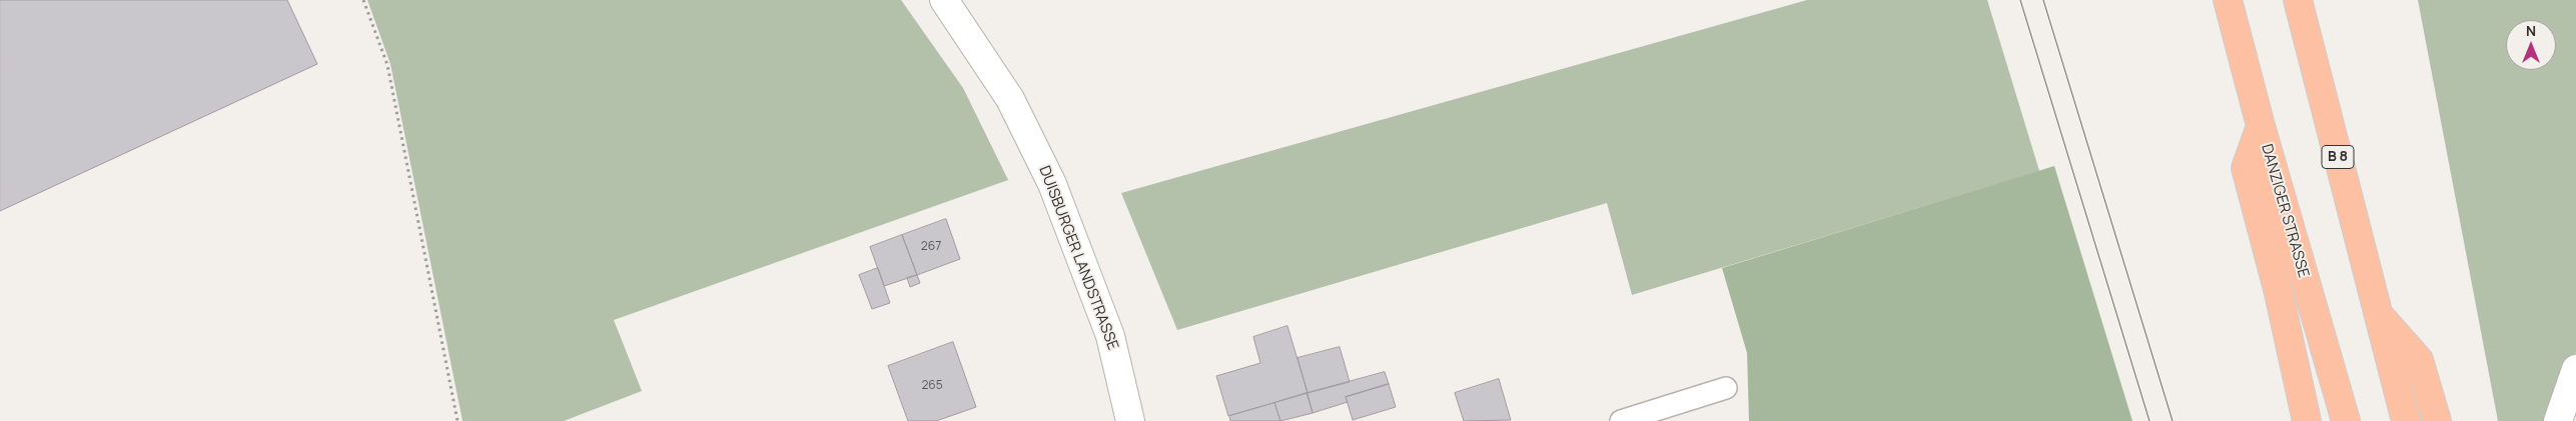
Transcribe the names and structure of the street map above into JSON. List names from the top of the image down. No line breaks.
{"streets":{"highway":["B 8","DANZIGER STRASSE"],"street":["DUISBURGER LANDSTRASSE"]},"house_numbers":["267","265"],"north":"top"}
